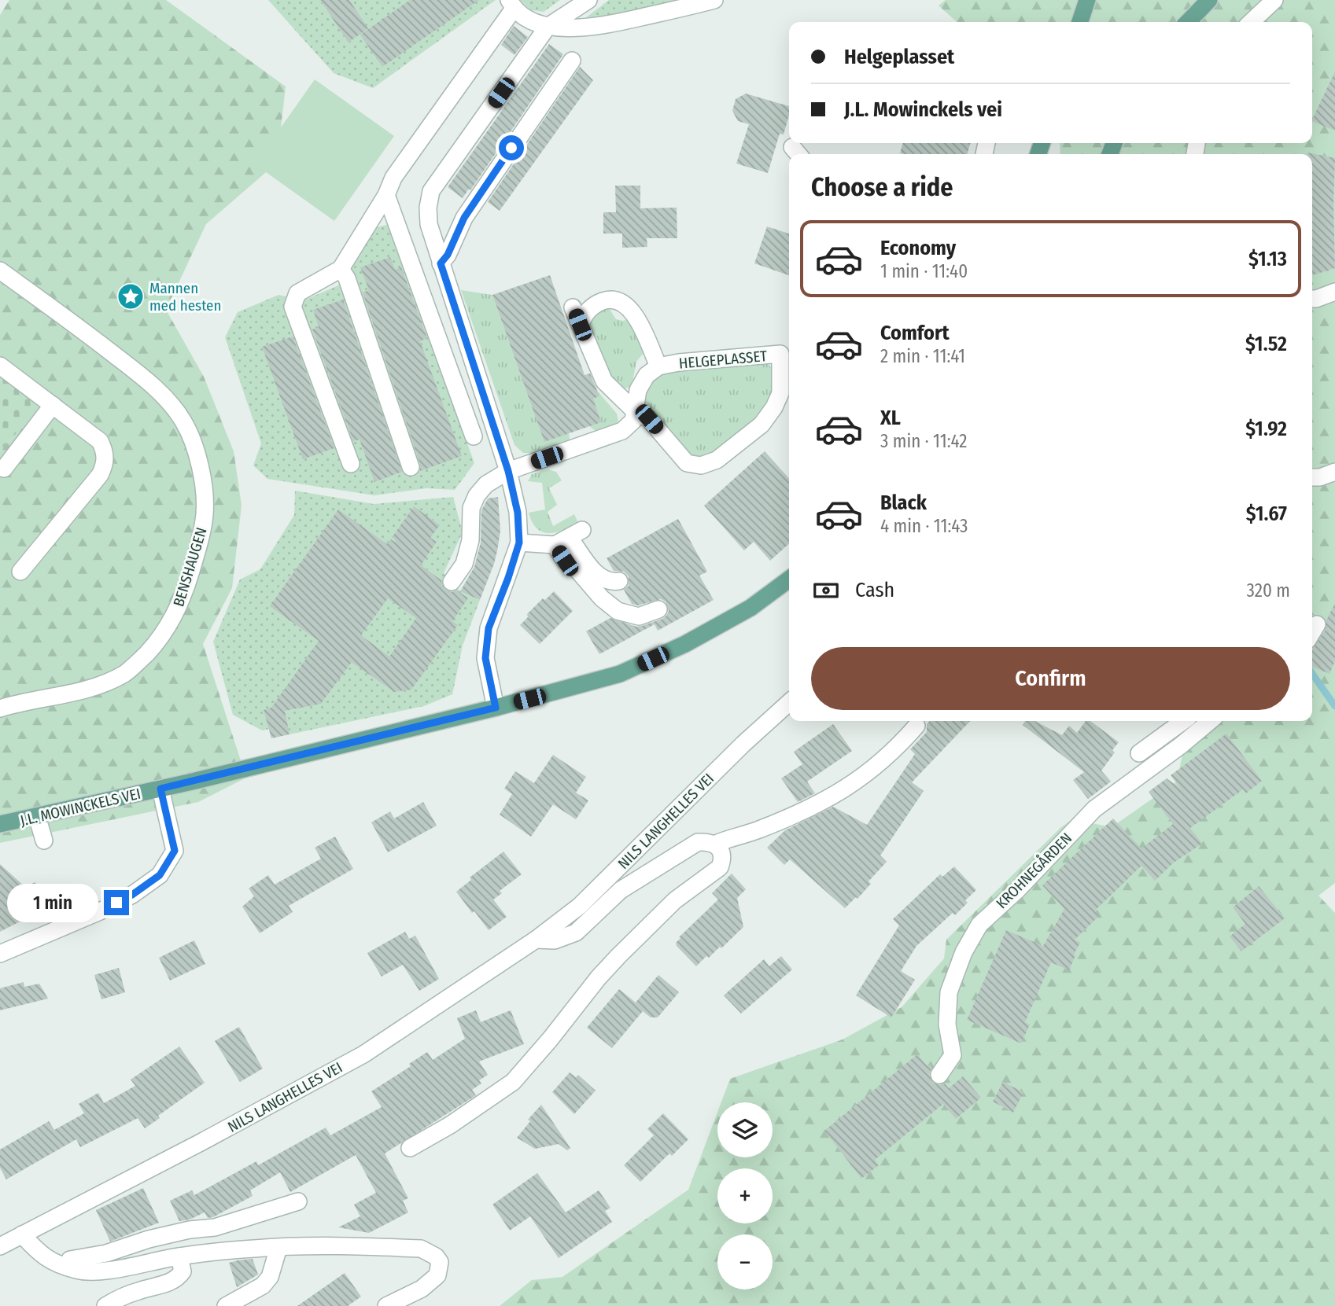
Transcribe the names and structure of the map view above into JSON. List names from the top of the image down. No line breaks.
{"streets":{"main road":["J.L. MOWINCKELS VEI"],"street":["HELGEPLASSET","BENSHAUGEN","NILS LANGHELLES VEI","KROHNEGÅRDEN"]},"places":{"place":["Mannen med hesten"]},"page":{"banner":["Helgeplasset","J.L. Mowinckels vei"],"heading":"Choose a ride","list":[{"name":"Economy","note":"1 min · 11:40","value":"$1.13"},{"name":"Comfort","note":"2 min · 11:41","value":"$1.52"},{"name":"XL","note":"3 min · 11:42","value":"$1.92"},{"name":"Black","note":"4 min · 11:43","value":"$1.67"}],"pay":["Cash","320 m"],"buttons":"Confirm","bubble":"1 min","map_buttons":["+","−"]}}
